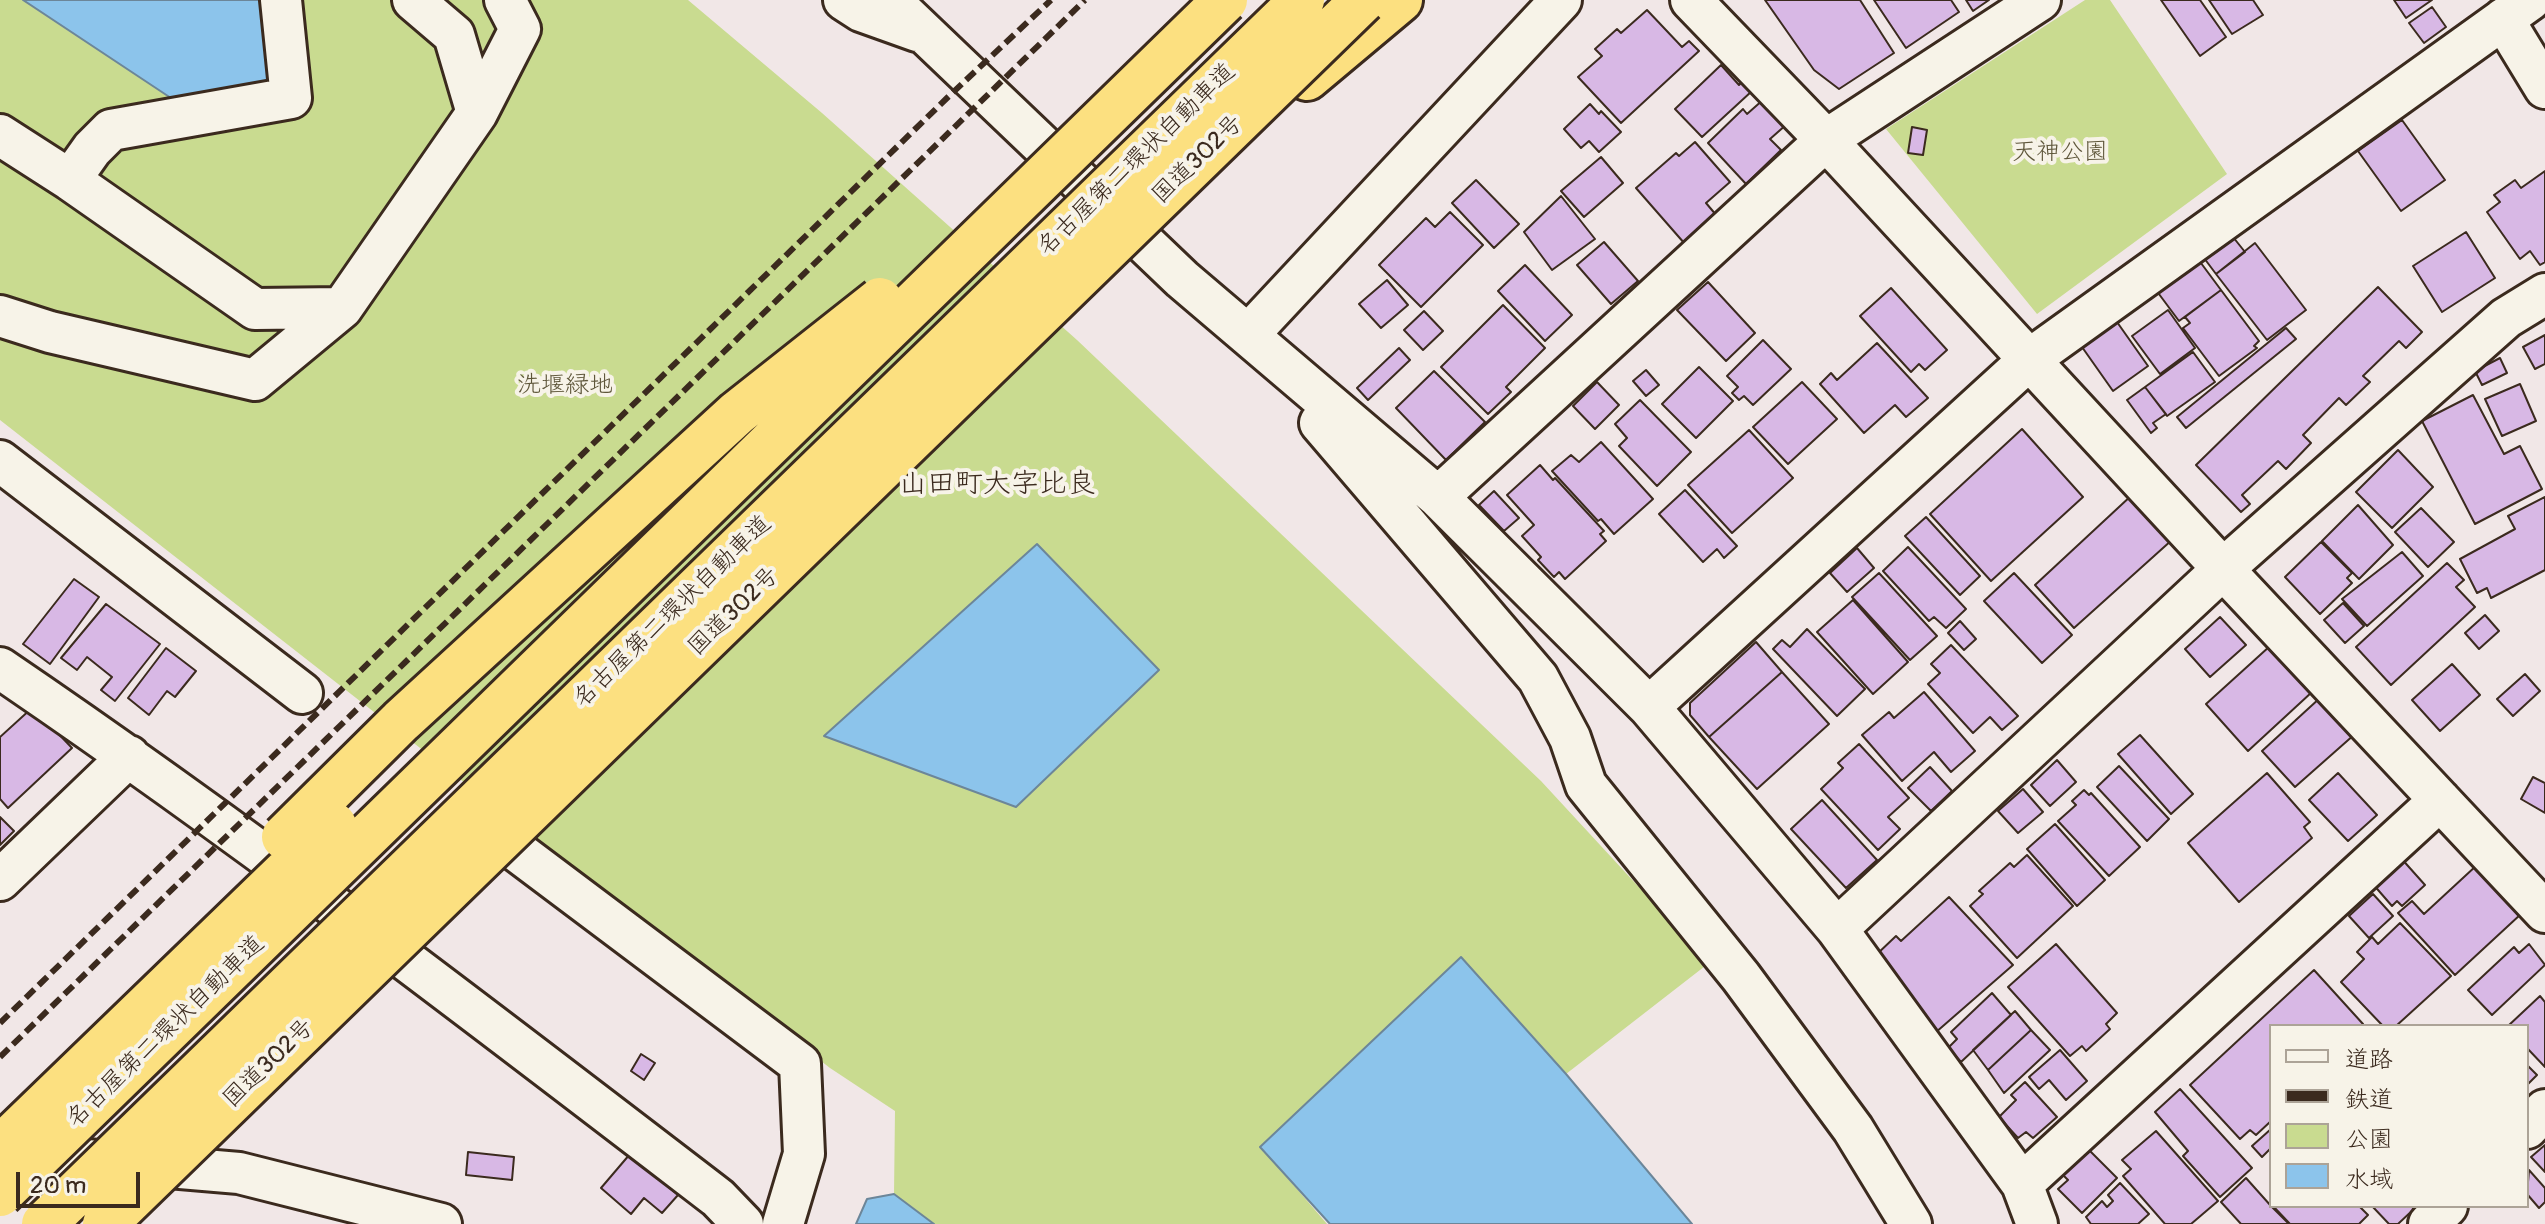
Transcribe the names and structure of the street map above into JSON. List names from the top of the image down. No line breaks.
{"streets":{"highway":["名古屋第二環状自動車道","国道302号"]},"districts":["山田町大字比良"],"parks":["天神公園","洗堰緑地"],"legend":["道路","鉄道","公園","水域"],"scale_bar":"20 m"}
